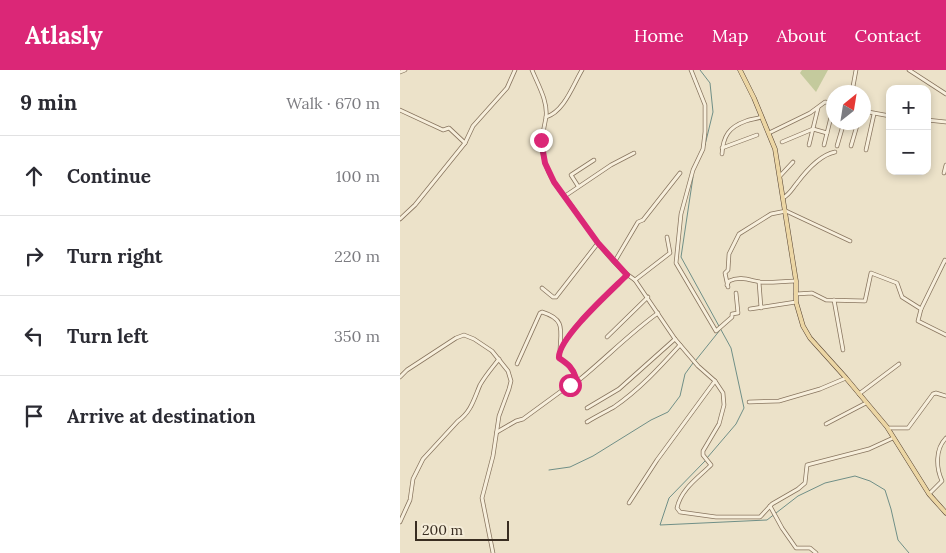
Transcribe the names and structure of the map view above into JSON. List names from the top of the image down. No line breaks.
{"scale_bar":"200 m","north":"top right","page":{"header":"Atlasly","nav":["Home","Map","About","Contact"],"heading":["9 min","Walk · 670 m"],"map_buttons":["+","−"],"list":[["Continue","100 m"],["Turn right","220 m"],["Turn left","350 m"],"Arrive at destination"],"scale":"200 m"}}
